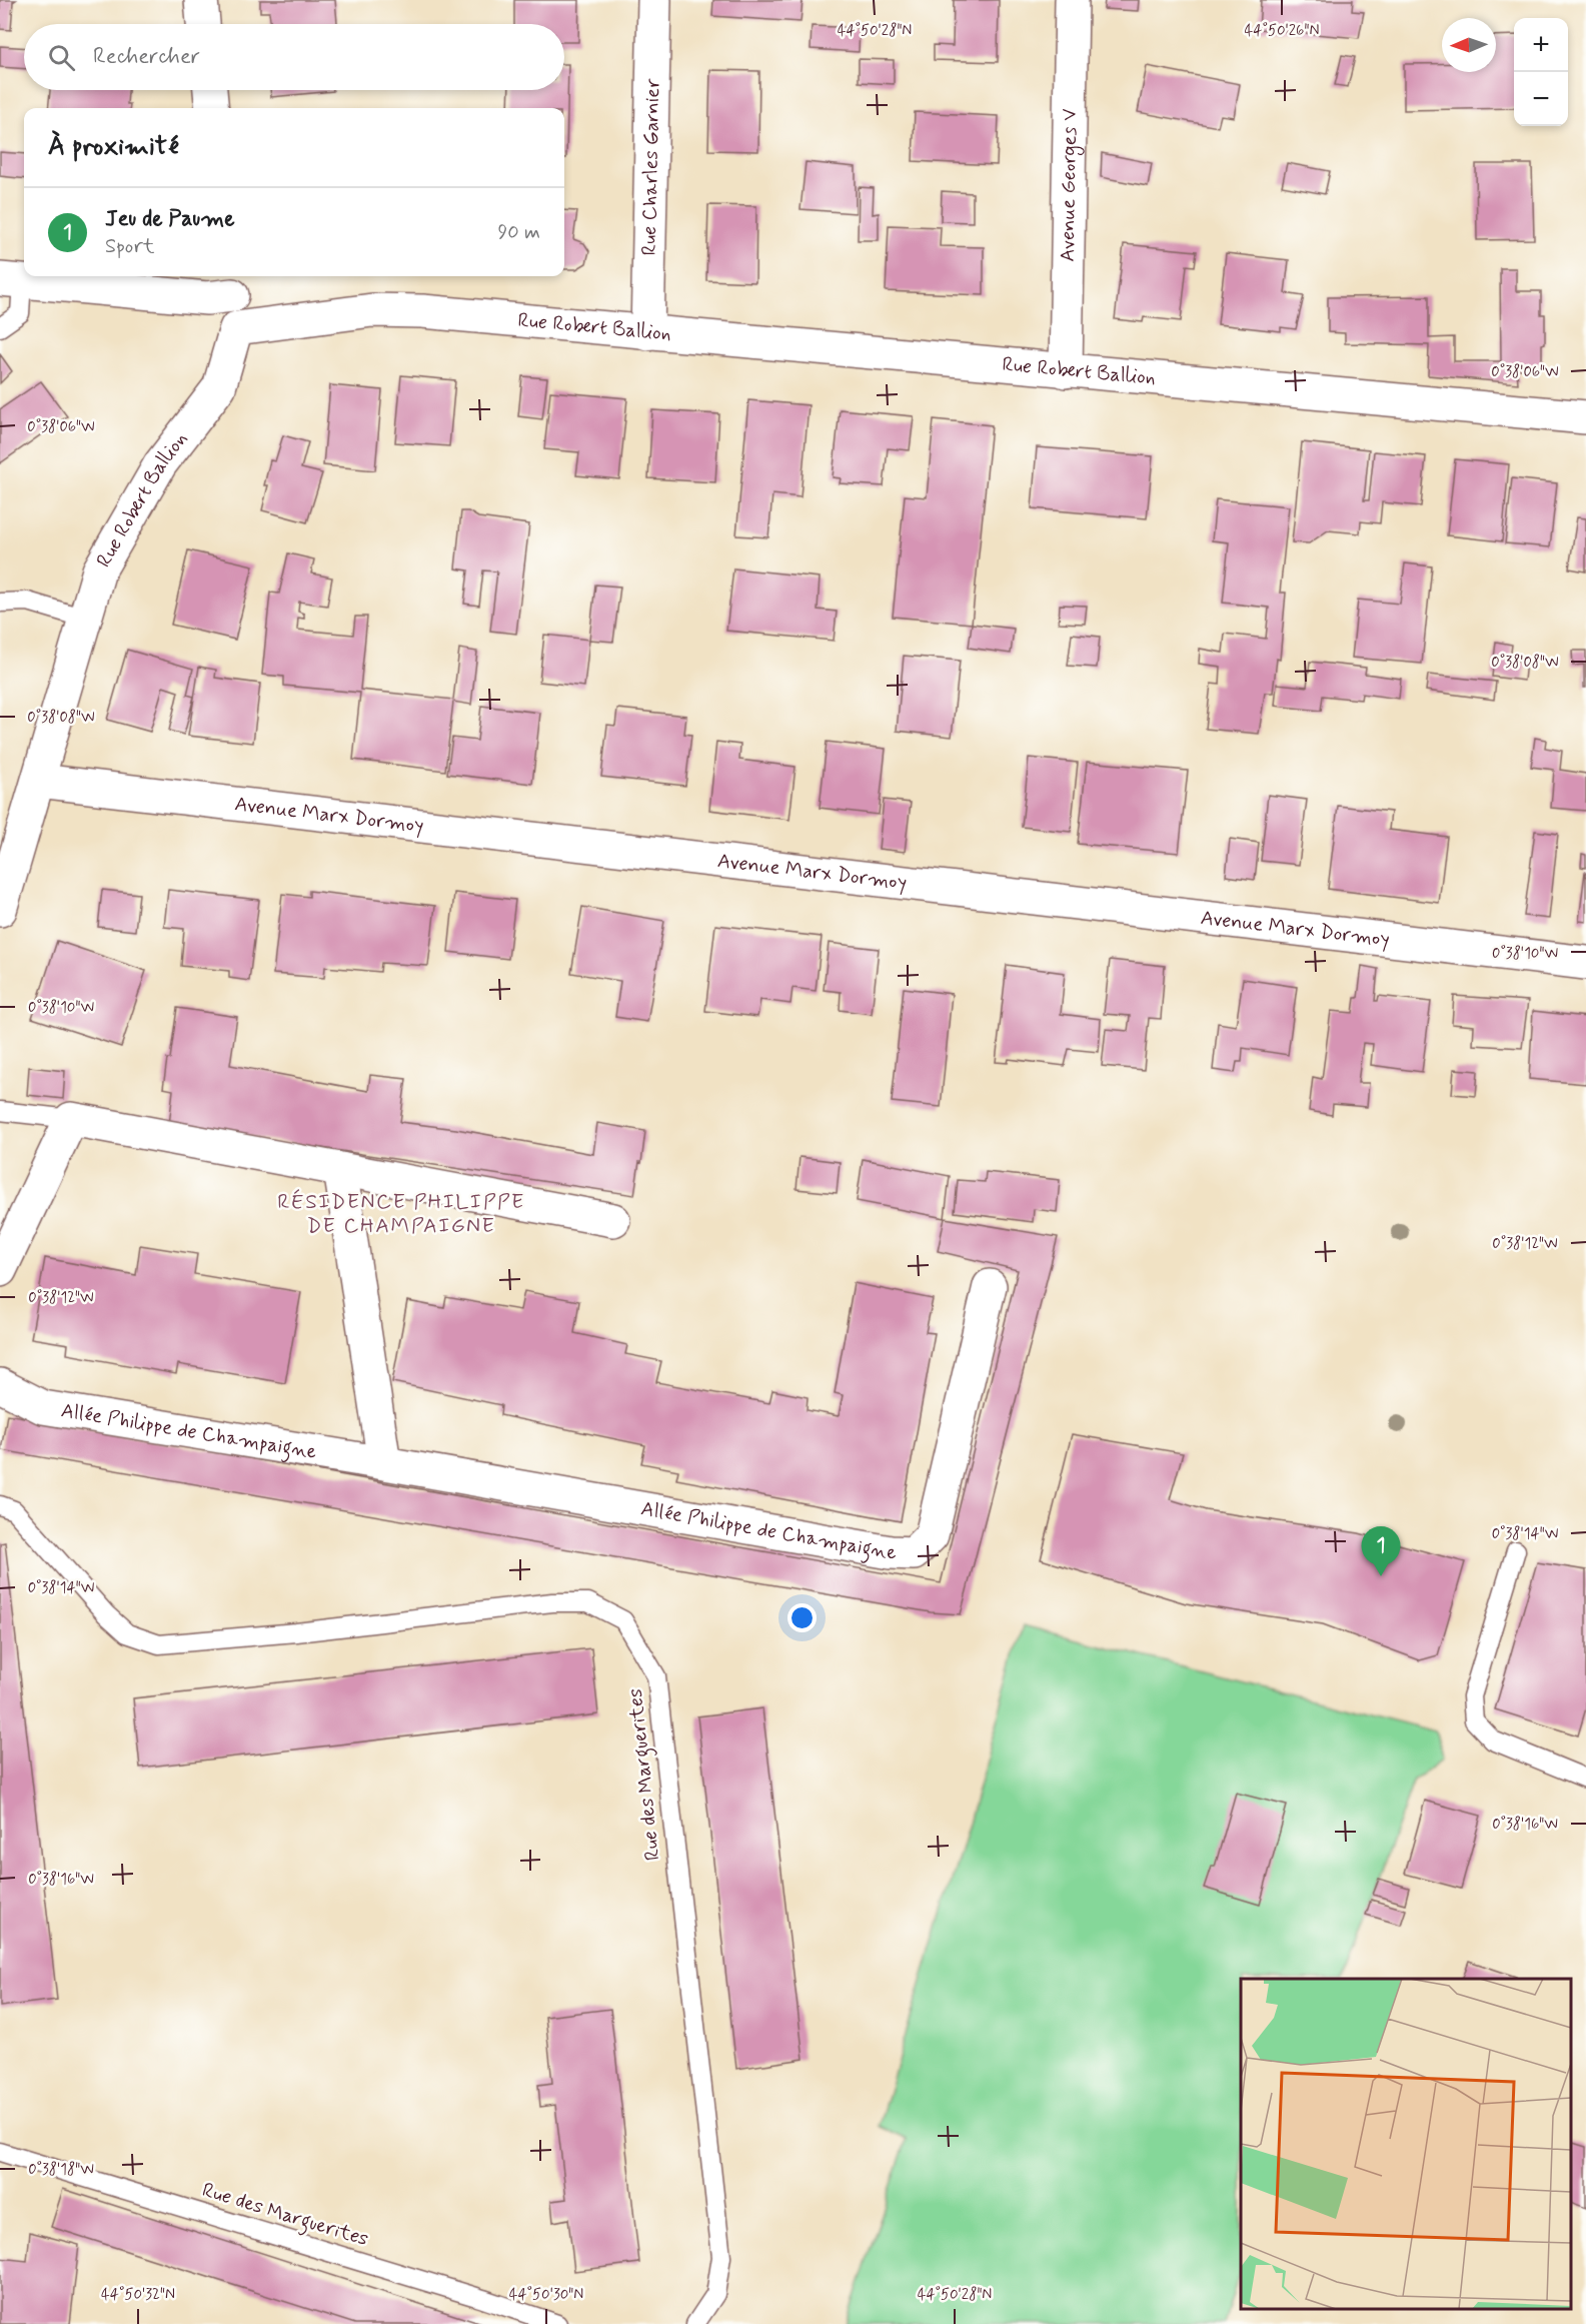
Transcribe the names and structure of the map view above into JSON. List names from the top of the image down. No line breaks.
{"streets":{"street":["Rue Charles Garnier","Avenue Georges V","Rue Robert Ballion","Avenue Marx Dormoy","Allée Philippe de Champaigne"],"lane":["Rue des Marguerites"]},"crossings":[["Rue Charles Garnier","Rue Robert Ballion"],["Avenue Georges V","Rue Robert Ballion"],["Rue Robert Ballion","Avenue Marx Dormoy"]],"districts":["RÉSIDENCE PHILIPPE DE CHAMPAIGNE"],"north":"left","page":{"map_buttons":["+","−"],"search":"Rechercher","heading":"À proximité","list":[{"mark":"1","name":"Jeu de Paume","note":"Sport","value":"90 m"}],"pins":"1"},"coordinates":["44°50'28\"N","44°50'26\"N","0°38'06\"W","0°38'08\"W","0°38'10\"W","0°38'12\"W","0°38'14\"W","0°38'16\"W","0°38'18\"W","44°50'32\"N","44°50'30\"N"]}
